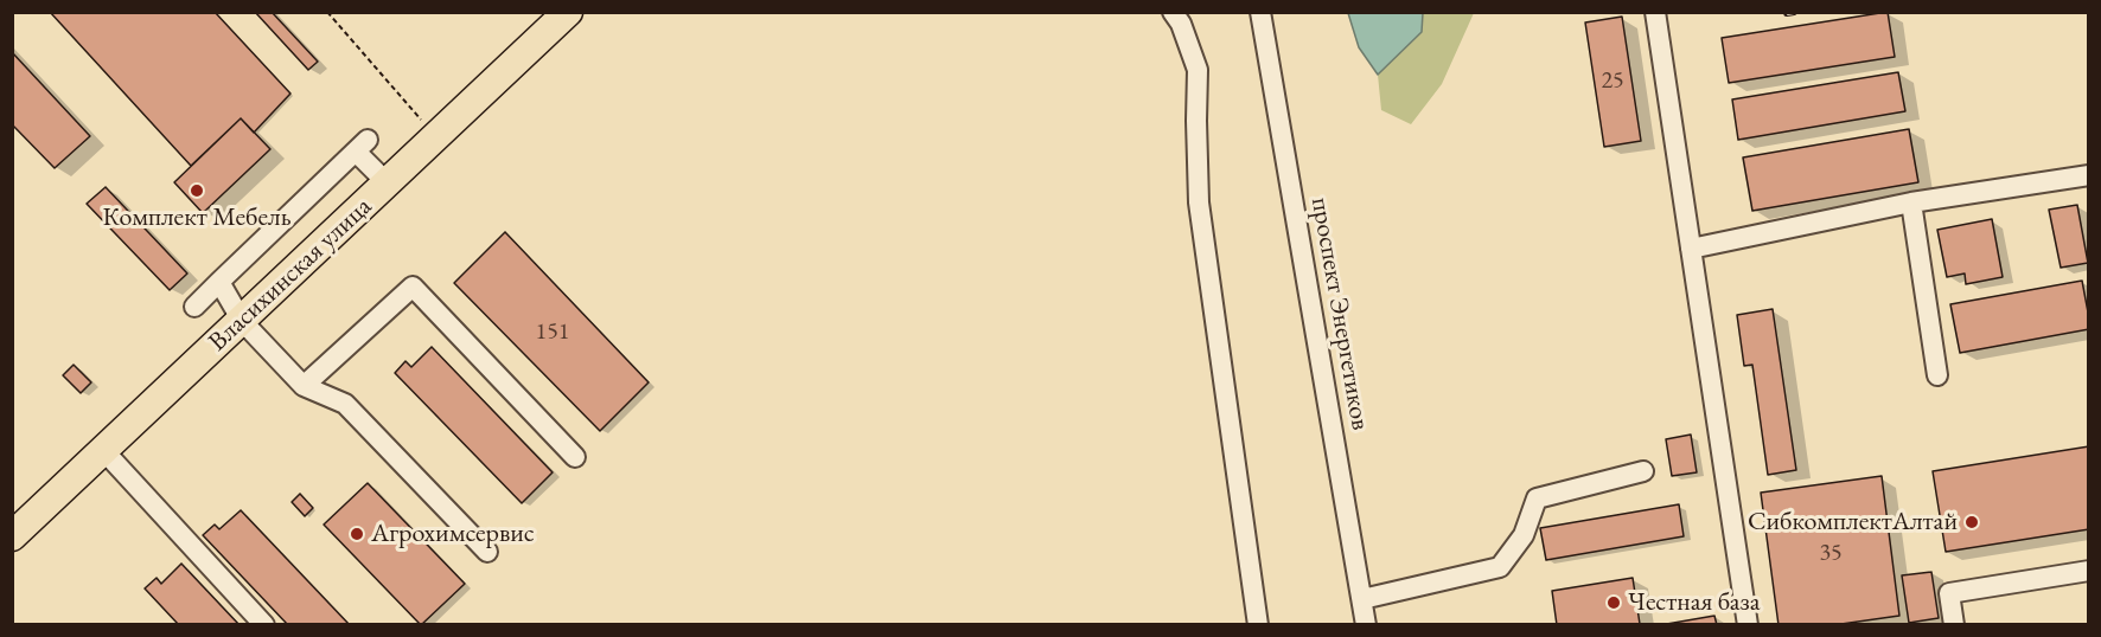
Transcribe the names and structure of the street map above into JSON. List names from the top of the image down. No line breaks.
{"streets":{"highway":["Власихинская улица"],"street":["проспект Энергетиков"]},"places":["Комплект Мебель","СибкомплектАлтай","Агрохимсервис","Честная база"],"house_numbers":["25","151","35"]}
